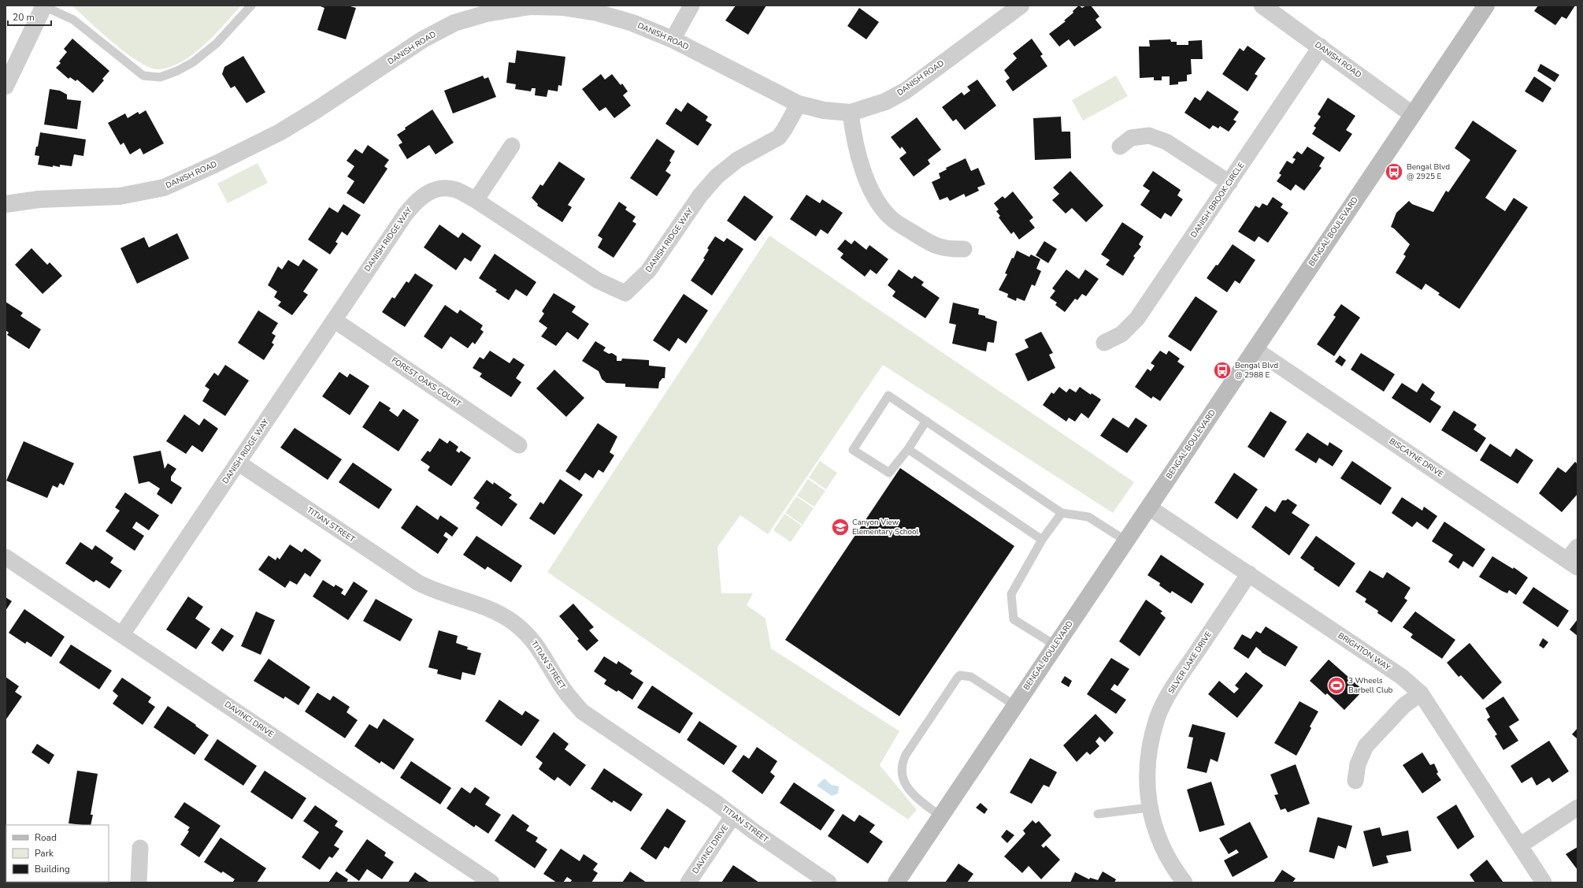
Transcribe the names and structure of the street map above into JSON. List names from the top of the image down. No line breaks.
{"streets":{"main road":["BENGAL BOULEVARD"],"street":["DANISH ROAD","DANISH BROOK CIRCLE","DANISH RIDGE WAY","FOREST OAKS COURT","BISCAYNE DRIVE","TITIAN STREET","BRIGHTON WAY","SILVER LAKE DRIVE","DAVINCI DRIVE"]},"crossings":[["DANISH ROAD","DANISH BROOK CIRCLE"],["DANISH ROAD","BENGAL BOULEVARD"],["DANISH ROAD","DANISH RIDGE WAY"],["BENGAL BOULEVARD","BISCAYNE DRIVE"],["BENGAL BOULEVARD","BRIGHTON WAY"],["DANISH RIDGE WAY","FOREST OAKS COURT"],["DANISH RIDGE WAY","TITIAN STREET"],["DANISH RIDGE WAY","DAVINCI DRIVE"],["TITIAN STREET","DAVINCI DRIVE"],["BRIGHTON WAY","SILVER LAKE DRIVE"]],"places":{"bus stop":["Bengal Blvd @ 2925 E","Bengal Blvd @ 2988 E"],"school or university":["Canyon View Elementary School"],"sports":["3 Wheels Barbell Club"]},"legend":["Road","Park","Building"],"scale_bar":"20 m"}
